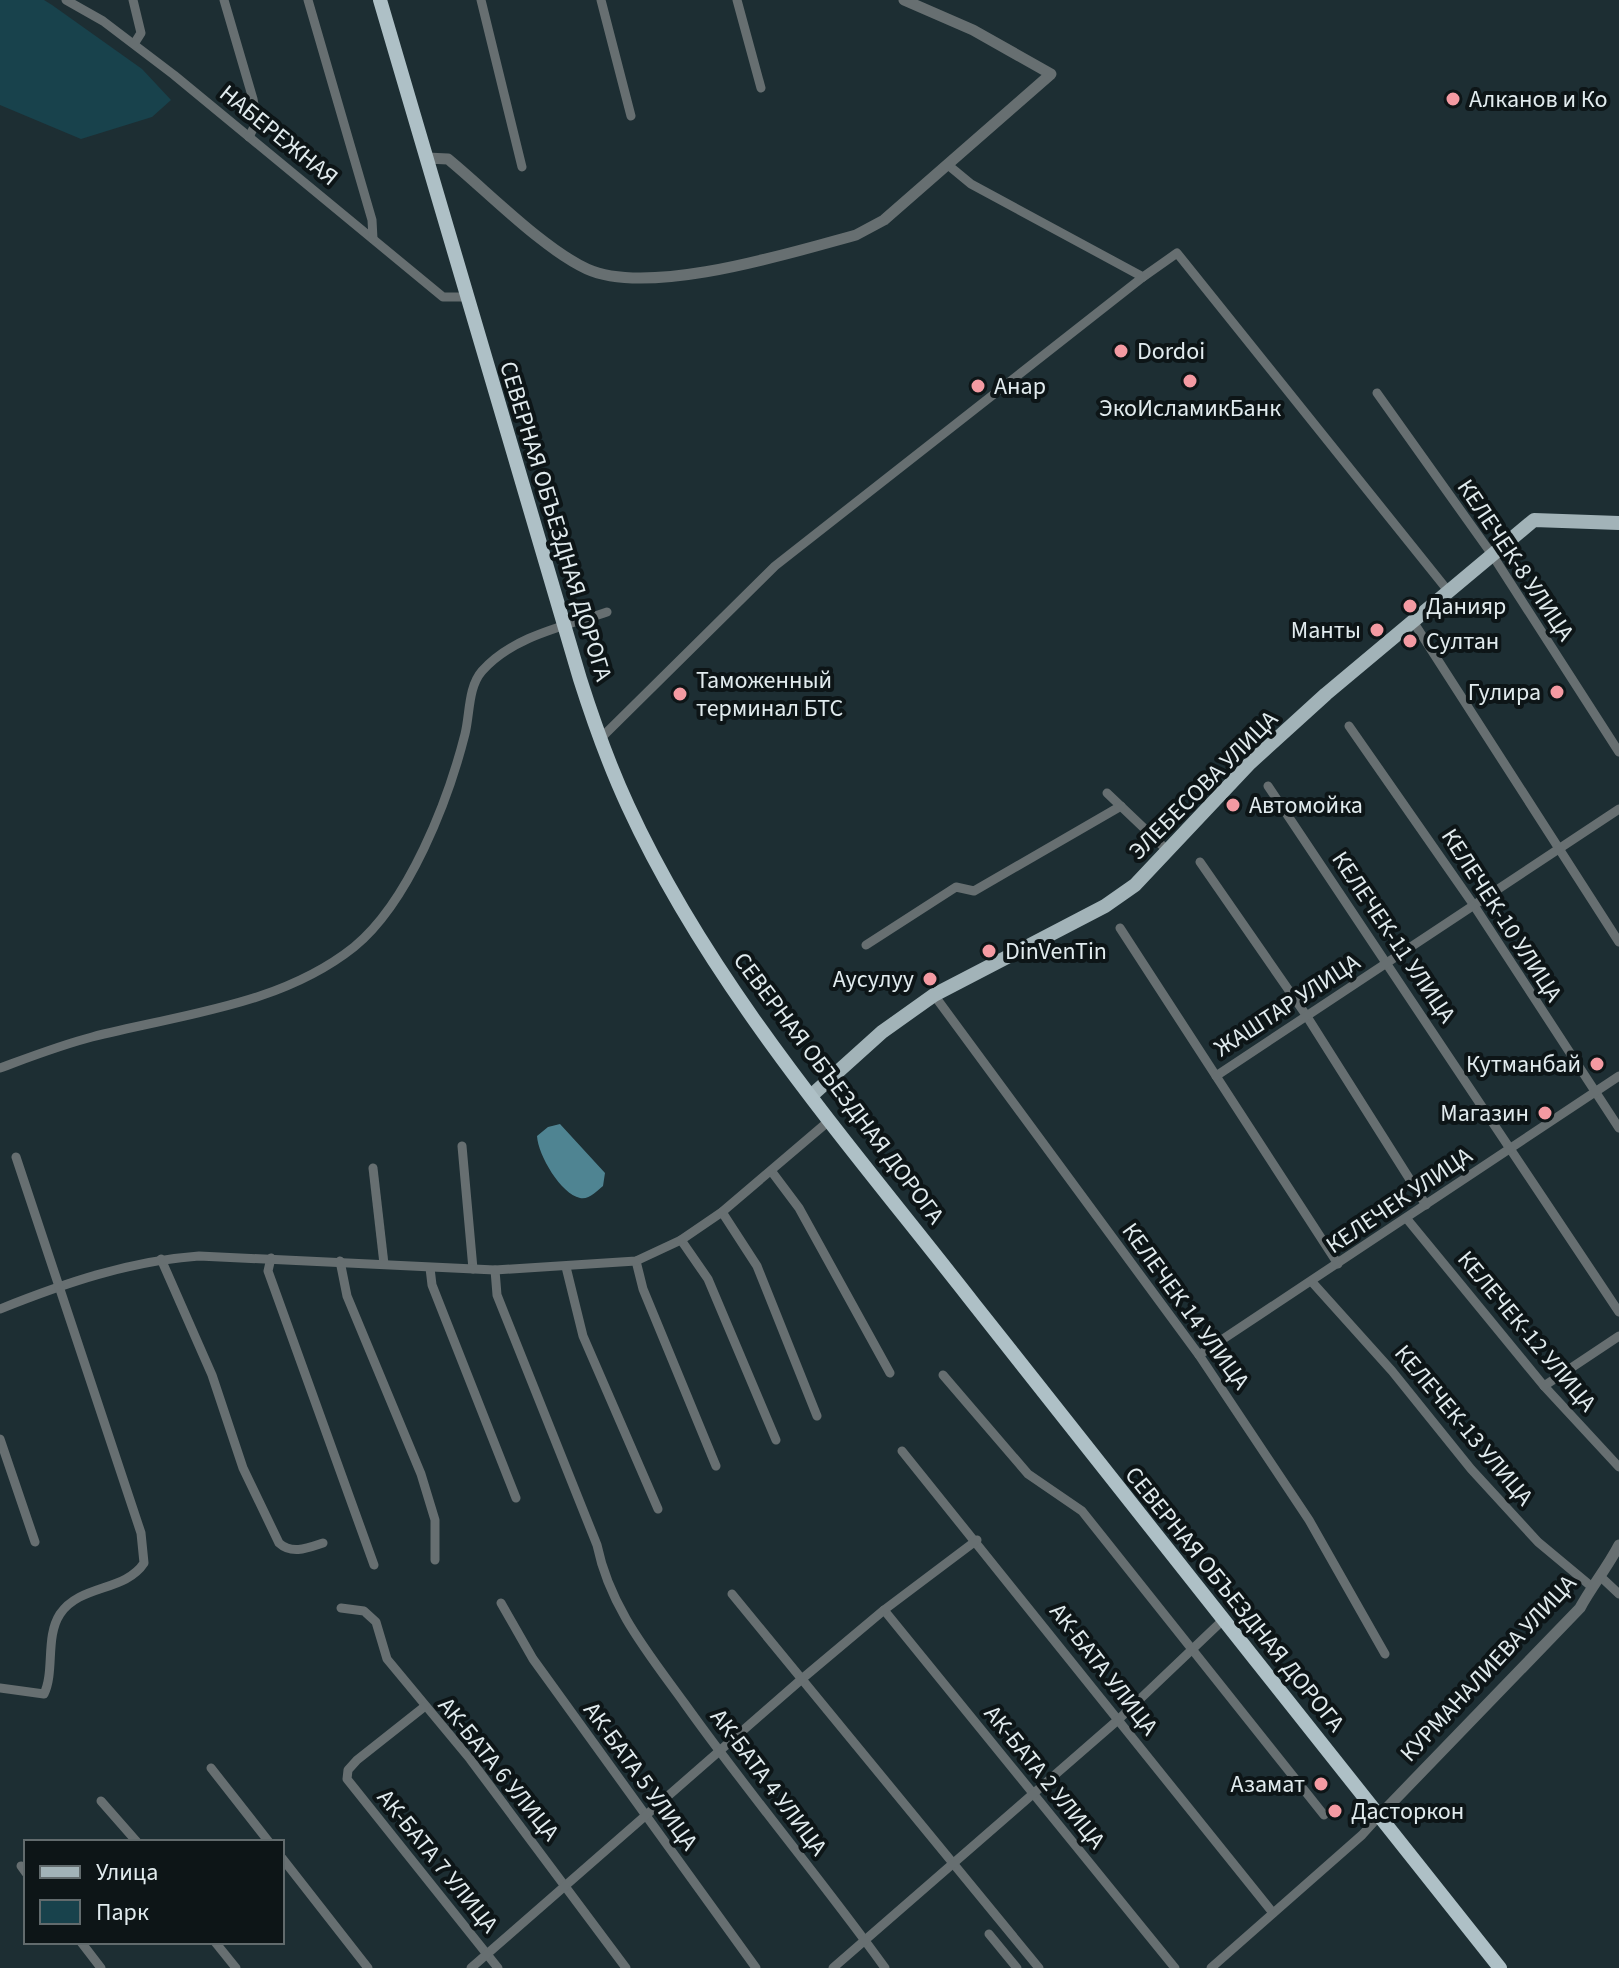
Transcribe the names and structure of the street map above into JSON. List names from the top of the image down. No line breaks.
{"streets":{"highway":["СЕВЕРНАЯ ОБЪЕЗДНАЯ ДОРОГА"],"main road":["ЭЛЕБЕСОВА УЛИЦА"],"street":["НАБЕРЕЖНАЯ","КЕЛЕЧЕК-8 УЛИЦА","КЕЛЕЧЕК-10 УЛИЦА","КЕЛЕЧЕК-11 УЛИЦА","ЖАШТАР УЛИЦА","КЕЛЕЧЕК УЛИЦА","КЕЛЕЧЕК 14 УЛИЦА","КЕЛЕЧЕК-12 УЛИЦА","КЕЛЕЧЕК-13 УЛИЦА","КУРМАНАЛИЕВА УЛИЦА","АК-БАТА УЛИЦА","АК-БАТА 6 УЛИЦА","АК-БАТА 5 УЛИЦА","АК-БАТА 2 УЛИЦА","АК-БАТА 4 УЛИЦА","АК-БАТА 7 УЛИЦА"]},"crossings":[["НАБЕРЕЖНАЯ","СЕВЕРНАЯ ОБЪЕЗДНАЯ ДОРОГА"],["СЕВЕРНАЯ ОБЪЕЗДНАЯ ДОРОГА","ЭЛЕБЕСОВА УЛИЦА"],["СЕВЕРНАЯ ОБЪЕЗДНАЯ ДОРОГА","КУРМАНАЛИЕВА УЛИЦА"],["КЕЛЕЧЕК-8 УЛИЦА","ЭЛЕБЕСОВА УЛИЦА"],["ЭЛЕБЕСОВА УЛИЦА","КЕЛЕЧЕК 14 УЛИЦА"],["КЕЛЕЧЕК-10 УЛИЦА","ЖАШТАР УЛИЦА"],["КЕЛЕЧЕК-10 УЛИЦА","КЕЛЕЧЕК УЛИЦА"],["КЕЛЕЧЕК-11 УЛИЦА","ЖАШТАР УЛИЦА"],["КЕЛЕЧЕК-11 УЛИЦА","КЕЛЕЧЕК УЛИЦА"],["КЕЛЕЧЕК УЛИЦА","КЕЛЕЧЕК 14 УЛИЦА"],["КЕЛЕЧЕК УЛИЦА","КЕЛЕЧЕК-12 УЛИЦА"],["КЕЛЕЧЕК УЛИЦА","КЕЛЕЧЕК-13 УЛИЦА"],["КЕЛЕЧЕК-13 УЛИЦА","КУРМАНАЛИЕВА УЛИЦА"],["АК-БАТА 6 УЛИЦА","АК-БАТА 7 УЛИЦА"]],"places":["Алканов и Ко","Dordoi","ЭкоИсламикБанк","Анар","Данияр","Манты","Султан","Гулира","Таможенный терминал БТС","Автомойка","DinVenTin","Аусулуу","Кутманбай","Магазин","Азамат","Дасторкон"],"legend":["Улица","Парк"]}
